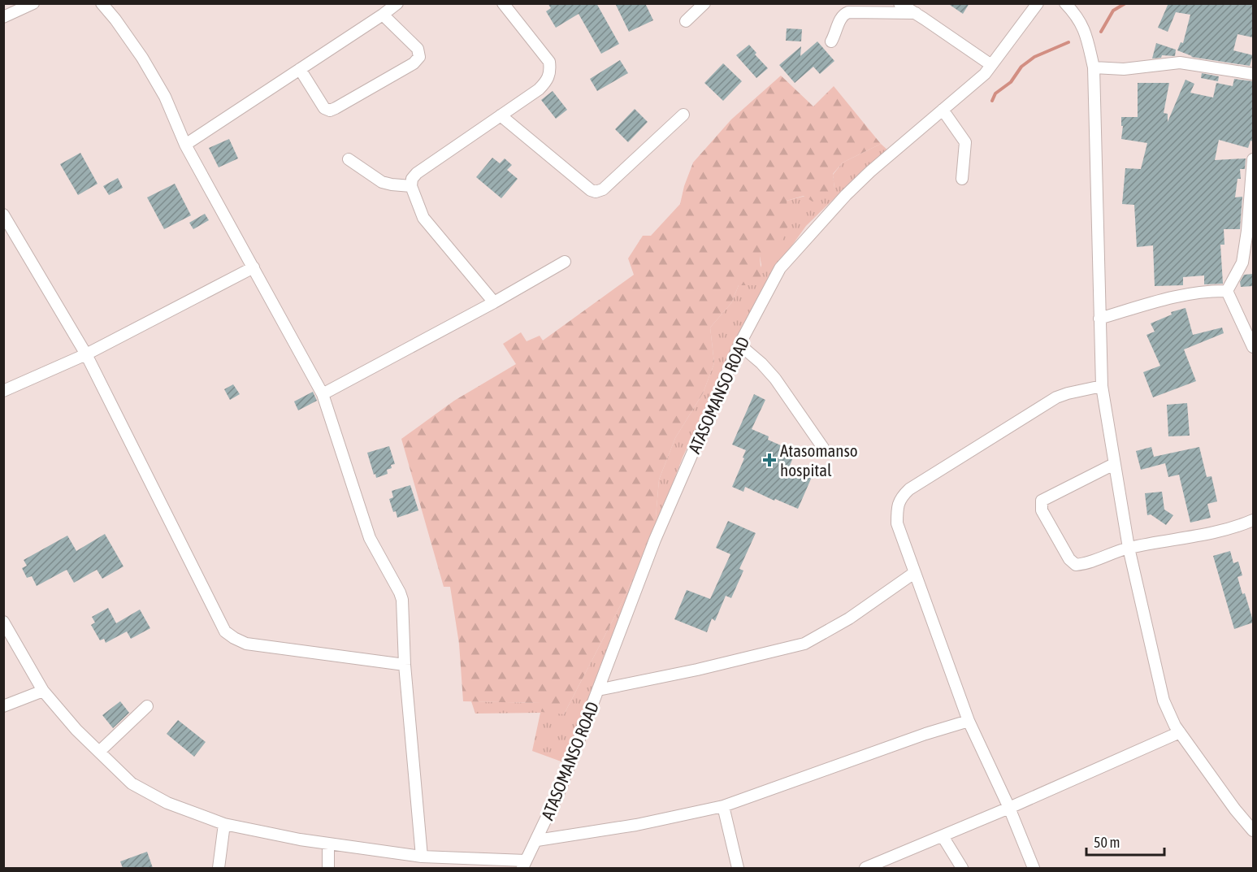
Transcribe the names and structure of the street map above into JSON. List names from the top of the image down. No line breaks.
{"streets":{"street":["ATASOMANSO ROAD"]},"places":{"health":["Atasomanso hospital"]},"scale_bar":"50 m"}
